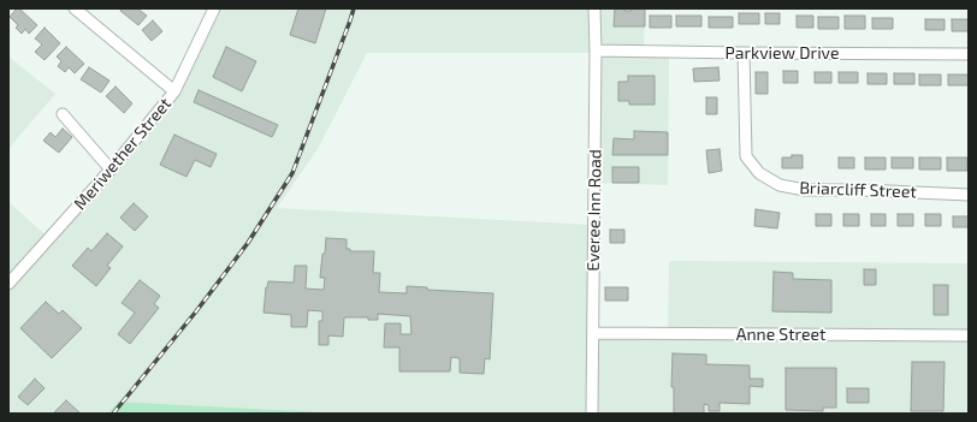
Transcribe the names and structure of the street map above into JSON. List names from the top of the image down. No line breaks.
{"streets":{"street":["Parkview Drive","Meriwether Street","Briarcliff Street","Everee Inn Road","Anne Street"]},"crossings":[["Parkview Drive","Briarcliff Street"],["Parkview Drive","Everee Inn Road"],["Everee Inn Road","Anne Street"]]}
